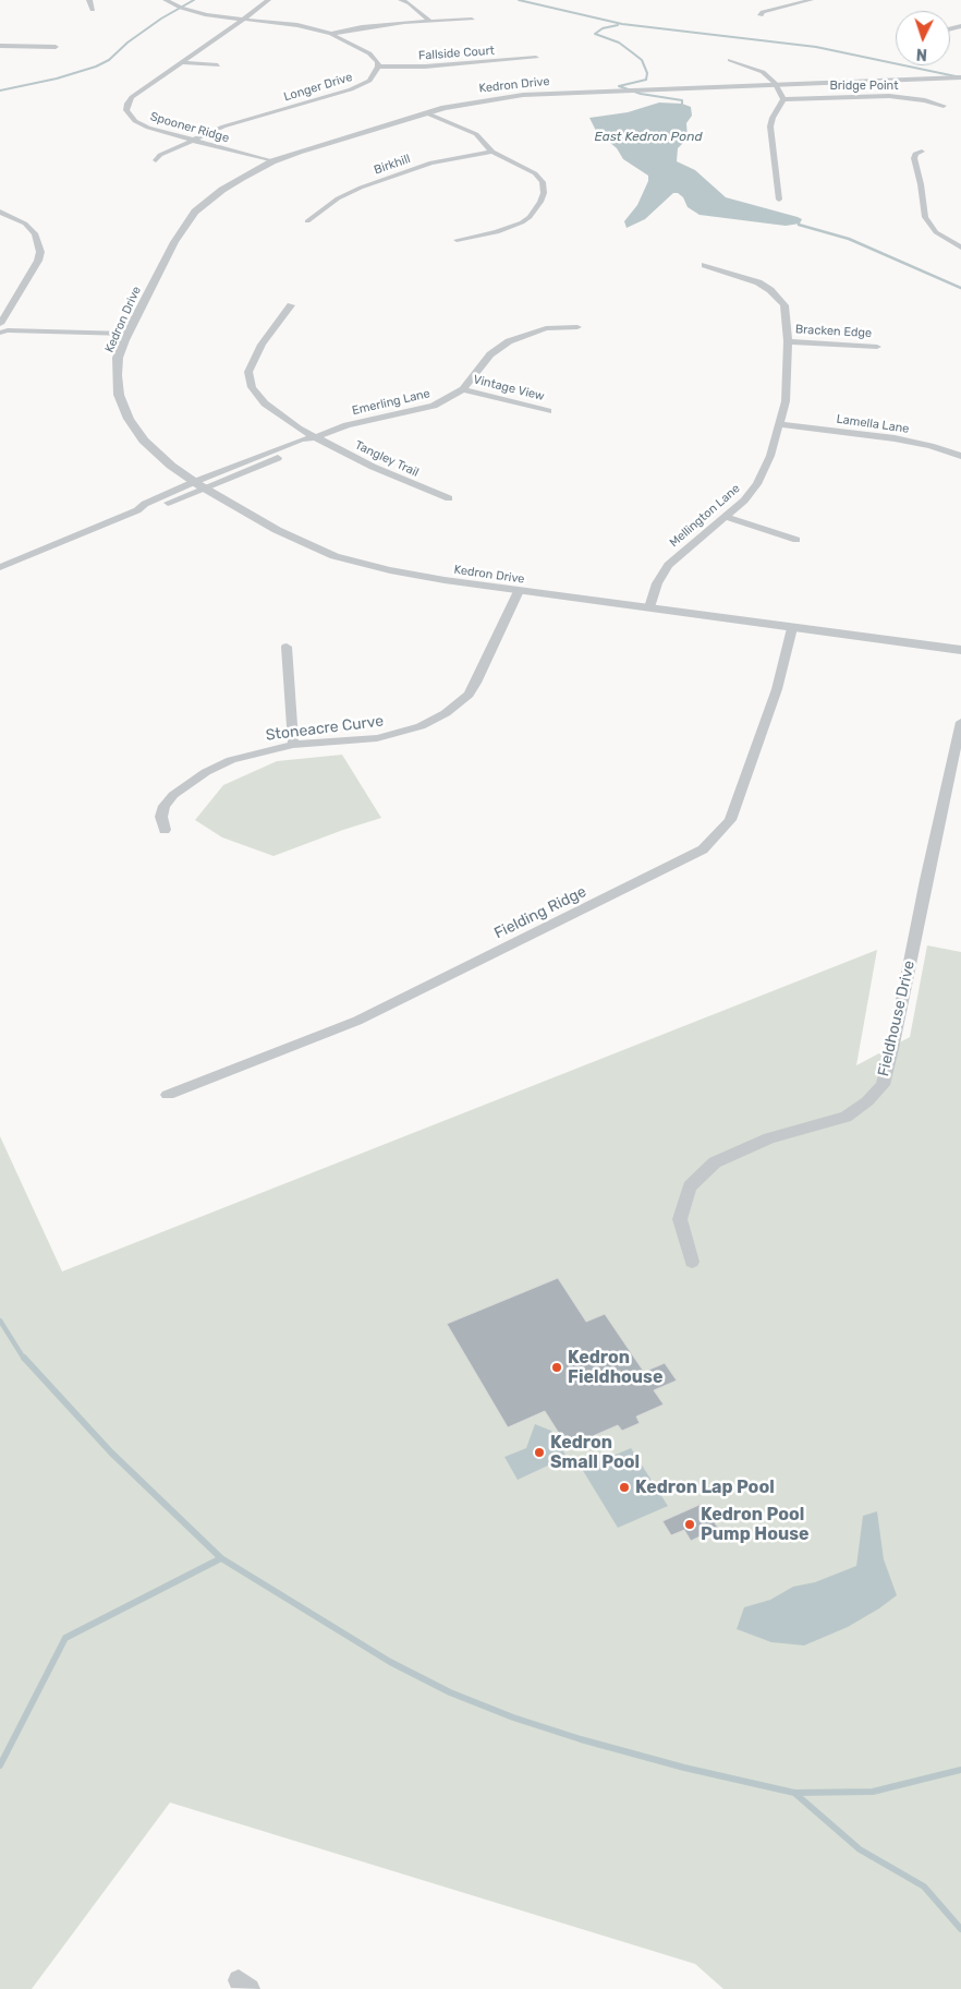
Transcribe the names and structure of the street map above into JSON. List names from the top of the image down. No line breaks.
{"streets":{"street":["Fallside Court","Kedron Drive","Bridge Point","Longer Drive","Spooner Ridge","Birkhill","Bracken Edge","Vintage View","Emerling Lane","Lamella Lane","Tangley Trail","Mellington Lane","Stoneacre Curve","Fielding Ridge","Fieldhouse Drive"]},"crossings":[["Fallside Court","Longer Drive"],["Kedron Drive","Spooner Ridge"],["Kedron Drive","Emerling Lane"],["Kedron Drive","Mellington Lane"],["Kedron Drive","Stoneacre Curve"],["Kedron Drive","Fielding Ridge"],["Longer Drive","Spooner Ridge"],["Bracken Edge","Mellington Lane"],["Vintage View","Emerling Lane"],["Emerling Lane","Tangley Trail"],["Lamella Lane","Mellington Lane"]],"water":["East Kedron Pond"],"places":["Kedron Fieldhouse","Kedron Small Pool","Kedron Lap Pool","Kedron Pool Pump House"],"north":"bottom"}
